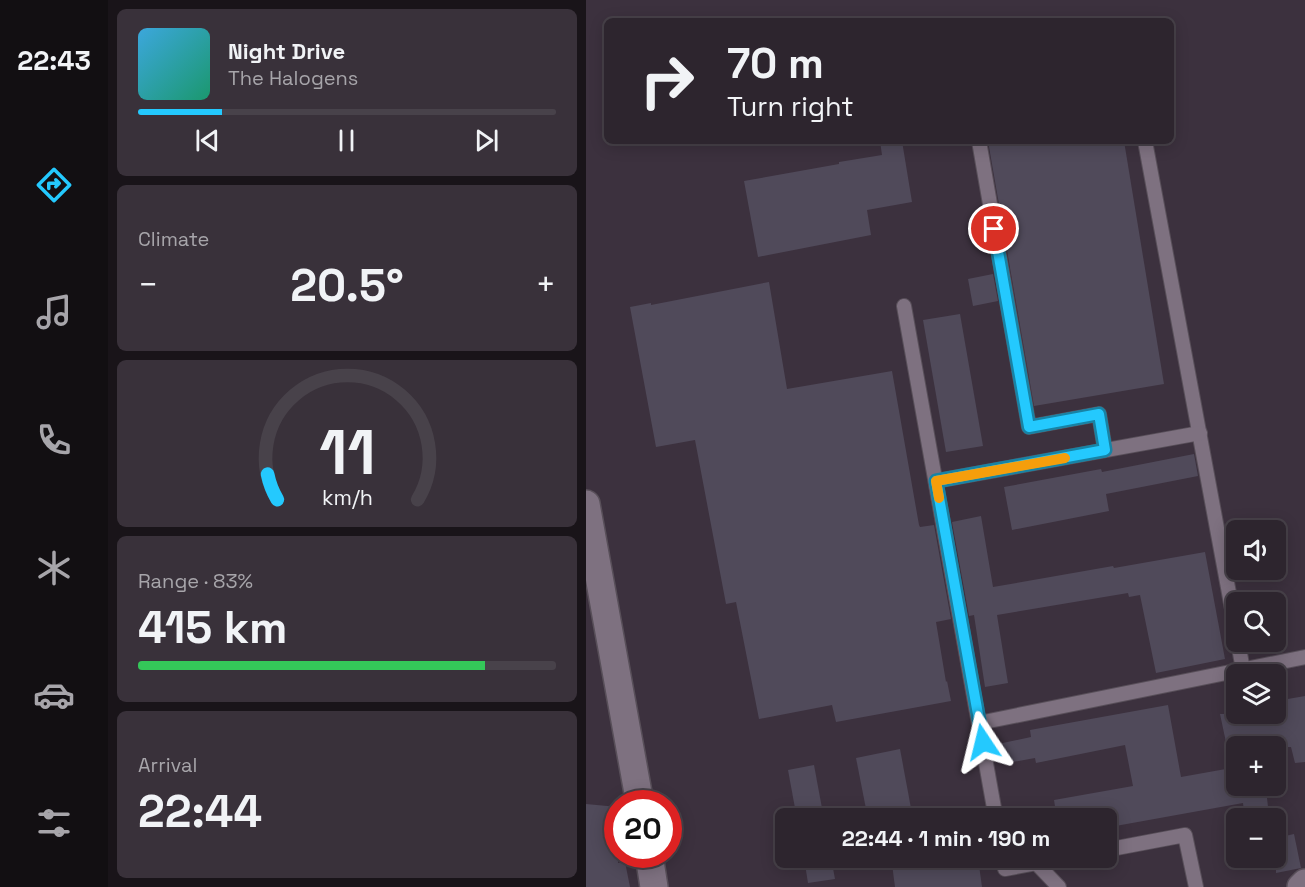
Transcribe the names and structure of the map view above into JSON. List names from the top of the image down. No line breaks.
{"page":{"tabs":"22:43","turn":["70 m","Turn right"],"song":["Night Drive","The Halogens"],"tile":["Climate",["Range · 83%","415 km"],["Arrival","22:44"]],"heat":["−","20.5°","+"],"map_buttons":["+","−"],"limit":"20","trip":"22:44 · 1 min · 190 m","gauge":["11","km/h"]}}
